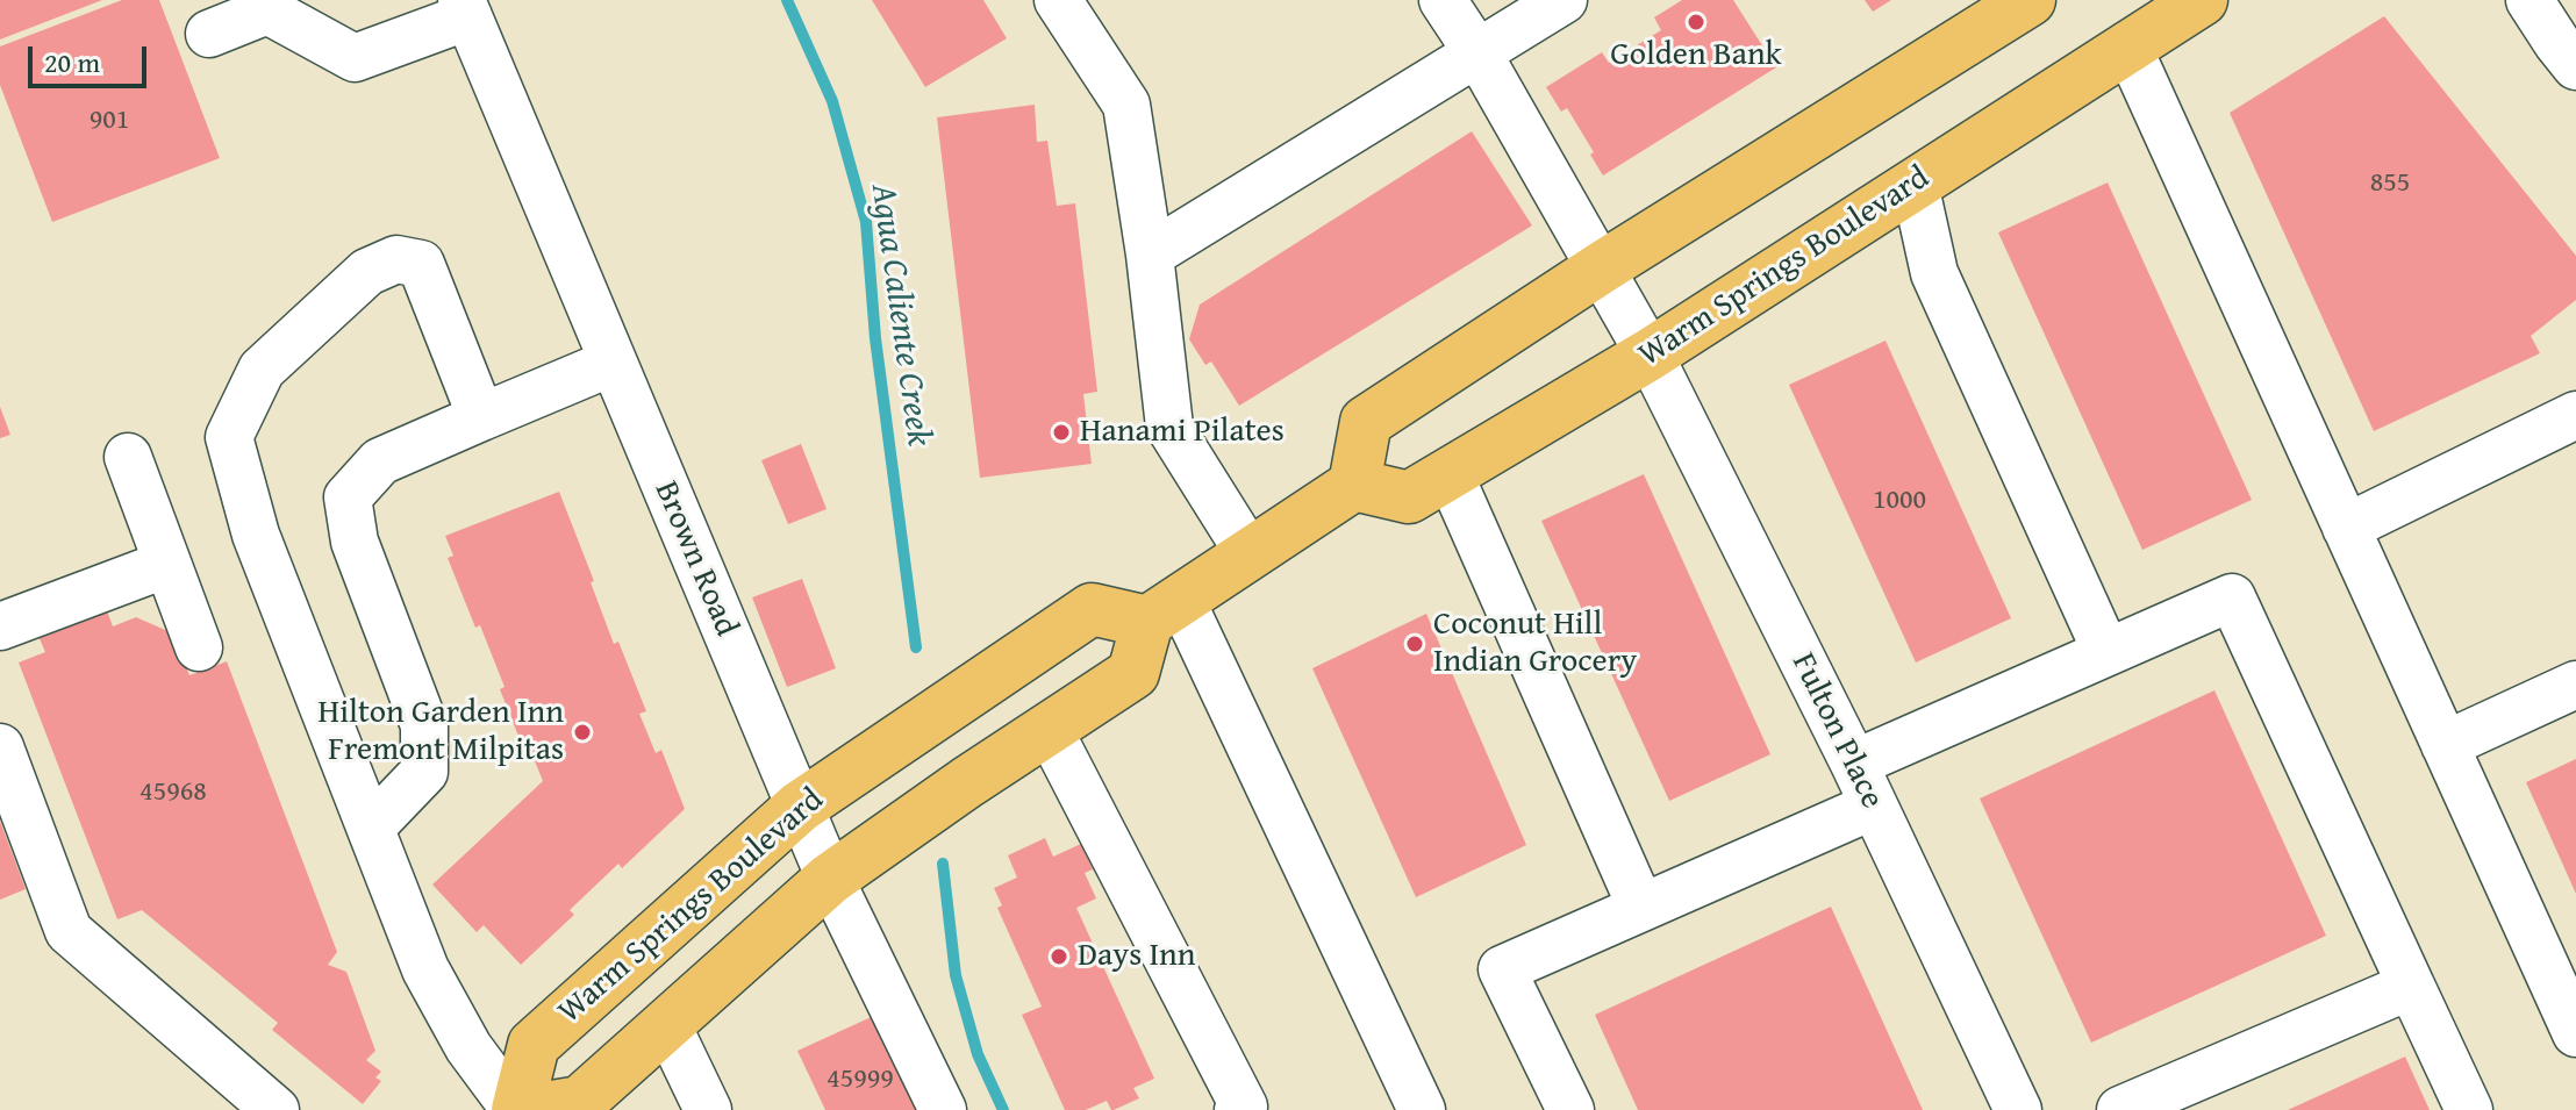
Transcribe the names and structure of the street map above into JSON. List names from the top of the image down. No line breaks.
{"streets":{"main road":["Warm Springs Boulevard"],"street":["Brown Road","Fulton Place"]},"crossings":[["Warm Springs Boulevard","Brown Road"],["Warm Springs Boulevard","Fulton Place"]],"water":["Agua Caliente Creek"],"places":["Golden Bank","Hanami Pilates","Coconut Hill Indian Grocery","Hilton Garden Inn Fremont Milpitas","Days Inn"],"house_numbers":["901","855","1000","45968","45999"],"scale_bar":"20 m"}
